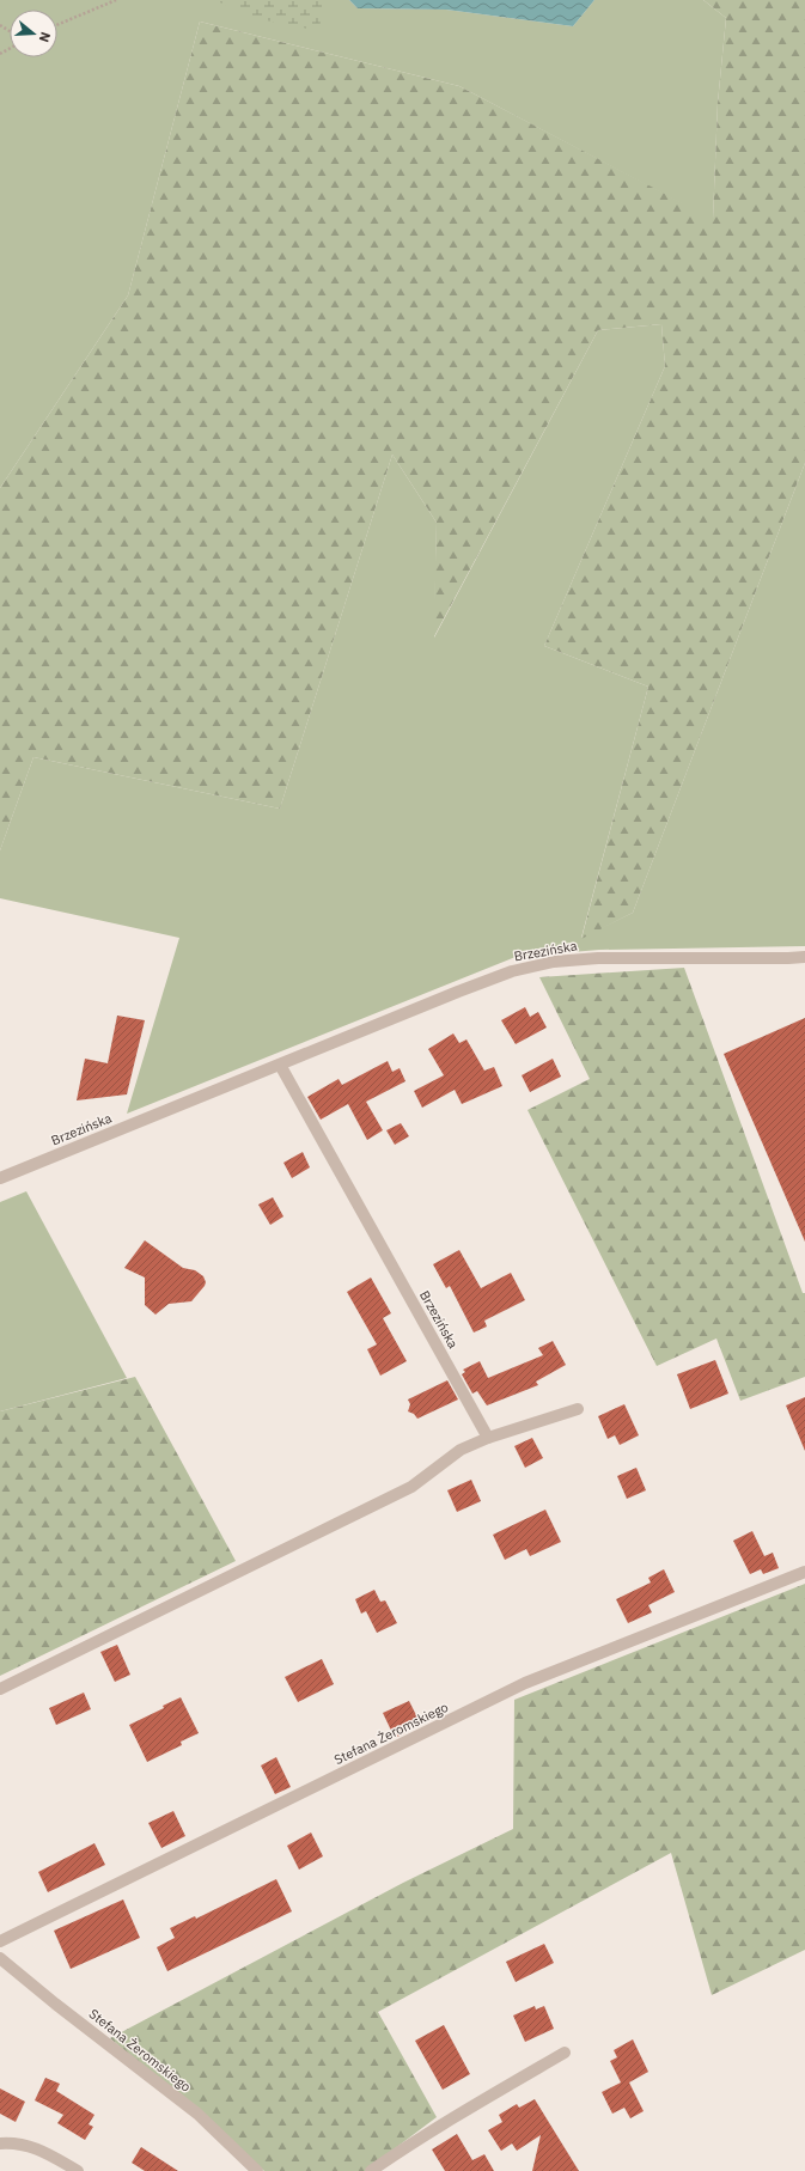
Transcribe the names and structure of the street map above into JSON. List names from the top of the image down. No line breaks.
{"streets":{"street":["Brzezińska","Stefana Żeromskiego"]},"north":"right"}
